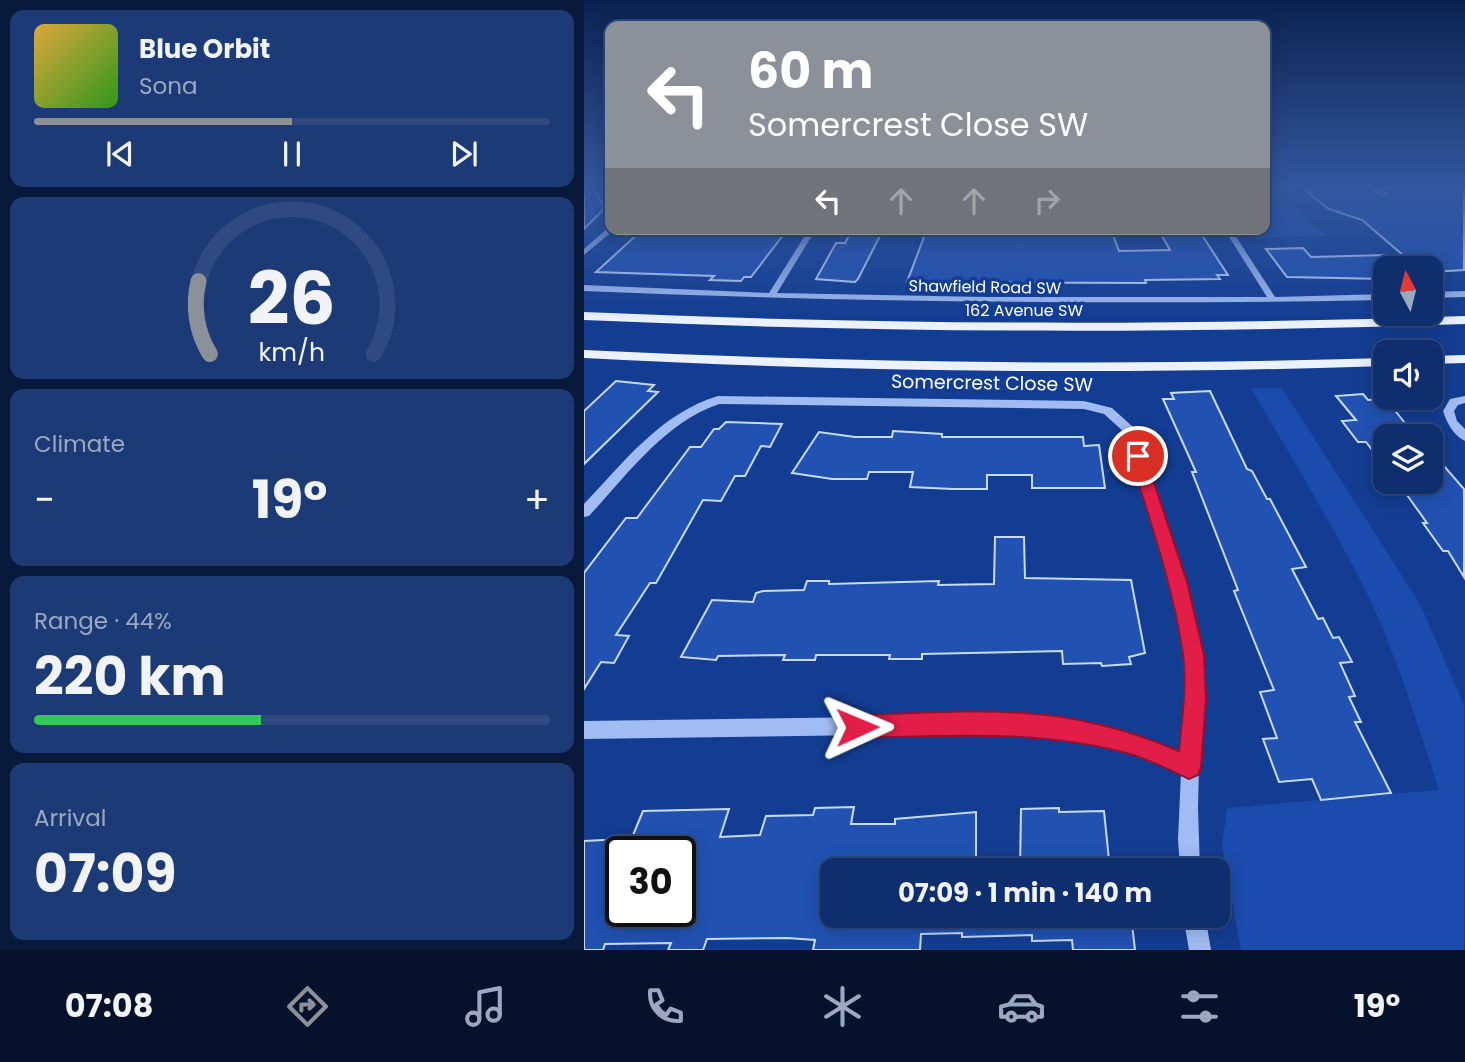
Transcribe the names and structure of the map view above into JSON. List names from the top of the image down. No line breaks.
{"streets":{"main road":["162 Avenue SW"],"street":["Shawfield Road SW","Somercrest Close SW"]},"north":"top","page":{"turn":["60 m","Somercrest Close SW"],"song":["Blue Orbit","Sona"],"tile":["Climate",["Range · 44%","220 km"],["Arrival","07:09"]],"heat":["−","19°","+"],"limit":"30","trip":"07:09 · 1 min · 140 m","tabs":["07:08","19°"],"gauge":["26","km/h"]}}
